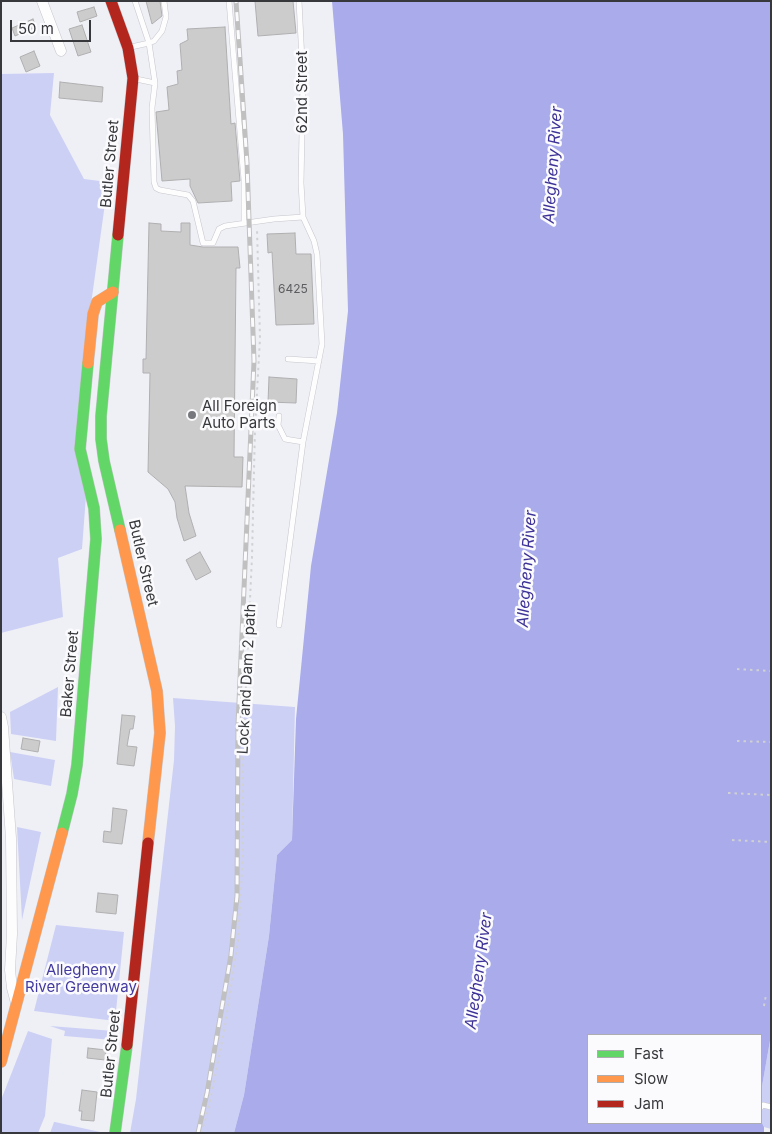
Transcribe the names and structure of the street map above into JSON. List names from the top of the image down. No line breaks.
{"streets":{"main road":["Butler Street","Baker Street"],"lane":["62nd Street"],"path":["Lock and Dam 2 path"]},"crossings":[["Butler Street","Baker Street"]],"water":["Allegheny River"],"parks":["Allegheny River Greenway"],"places":["All Foreign Auto Parts"],"house_numbers":["6425"],"legend":["Fast","Slow","Jam"],"scale_bar":"50 m"}
